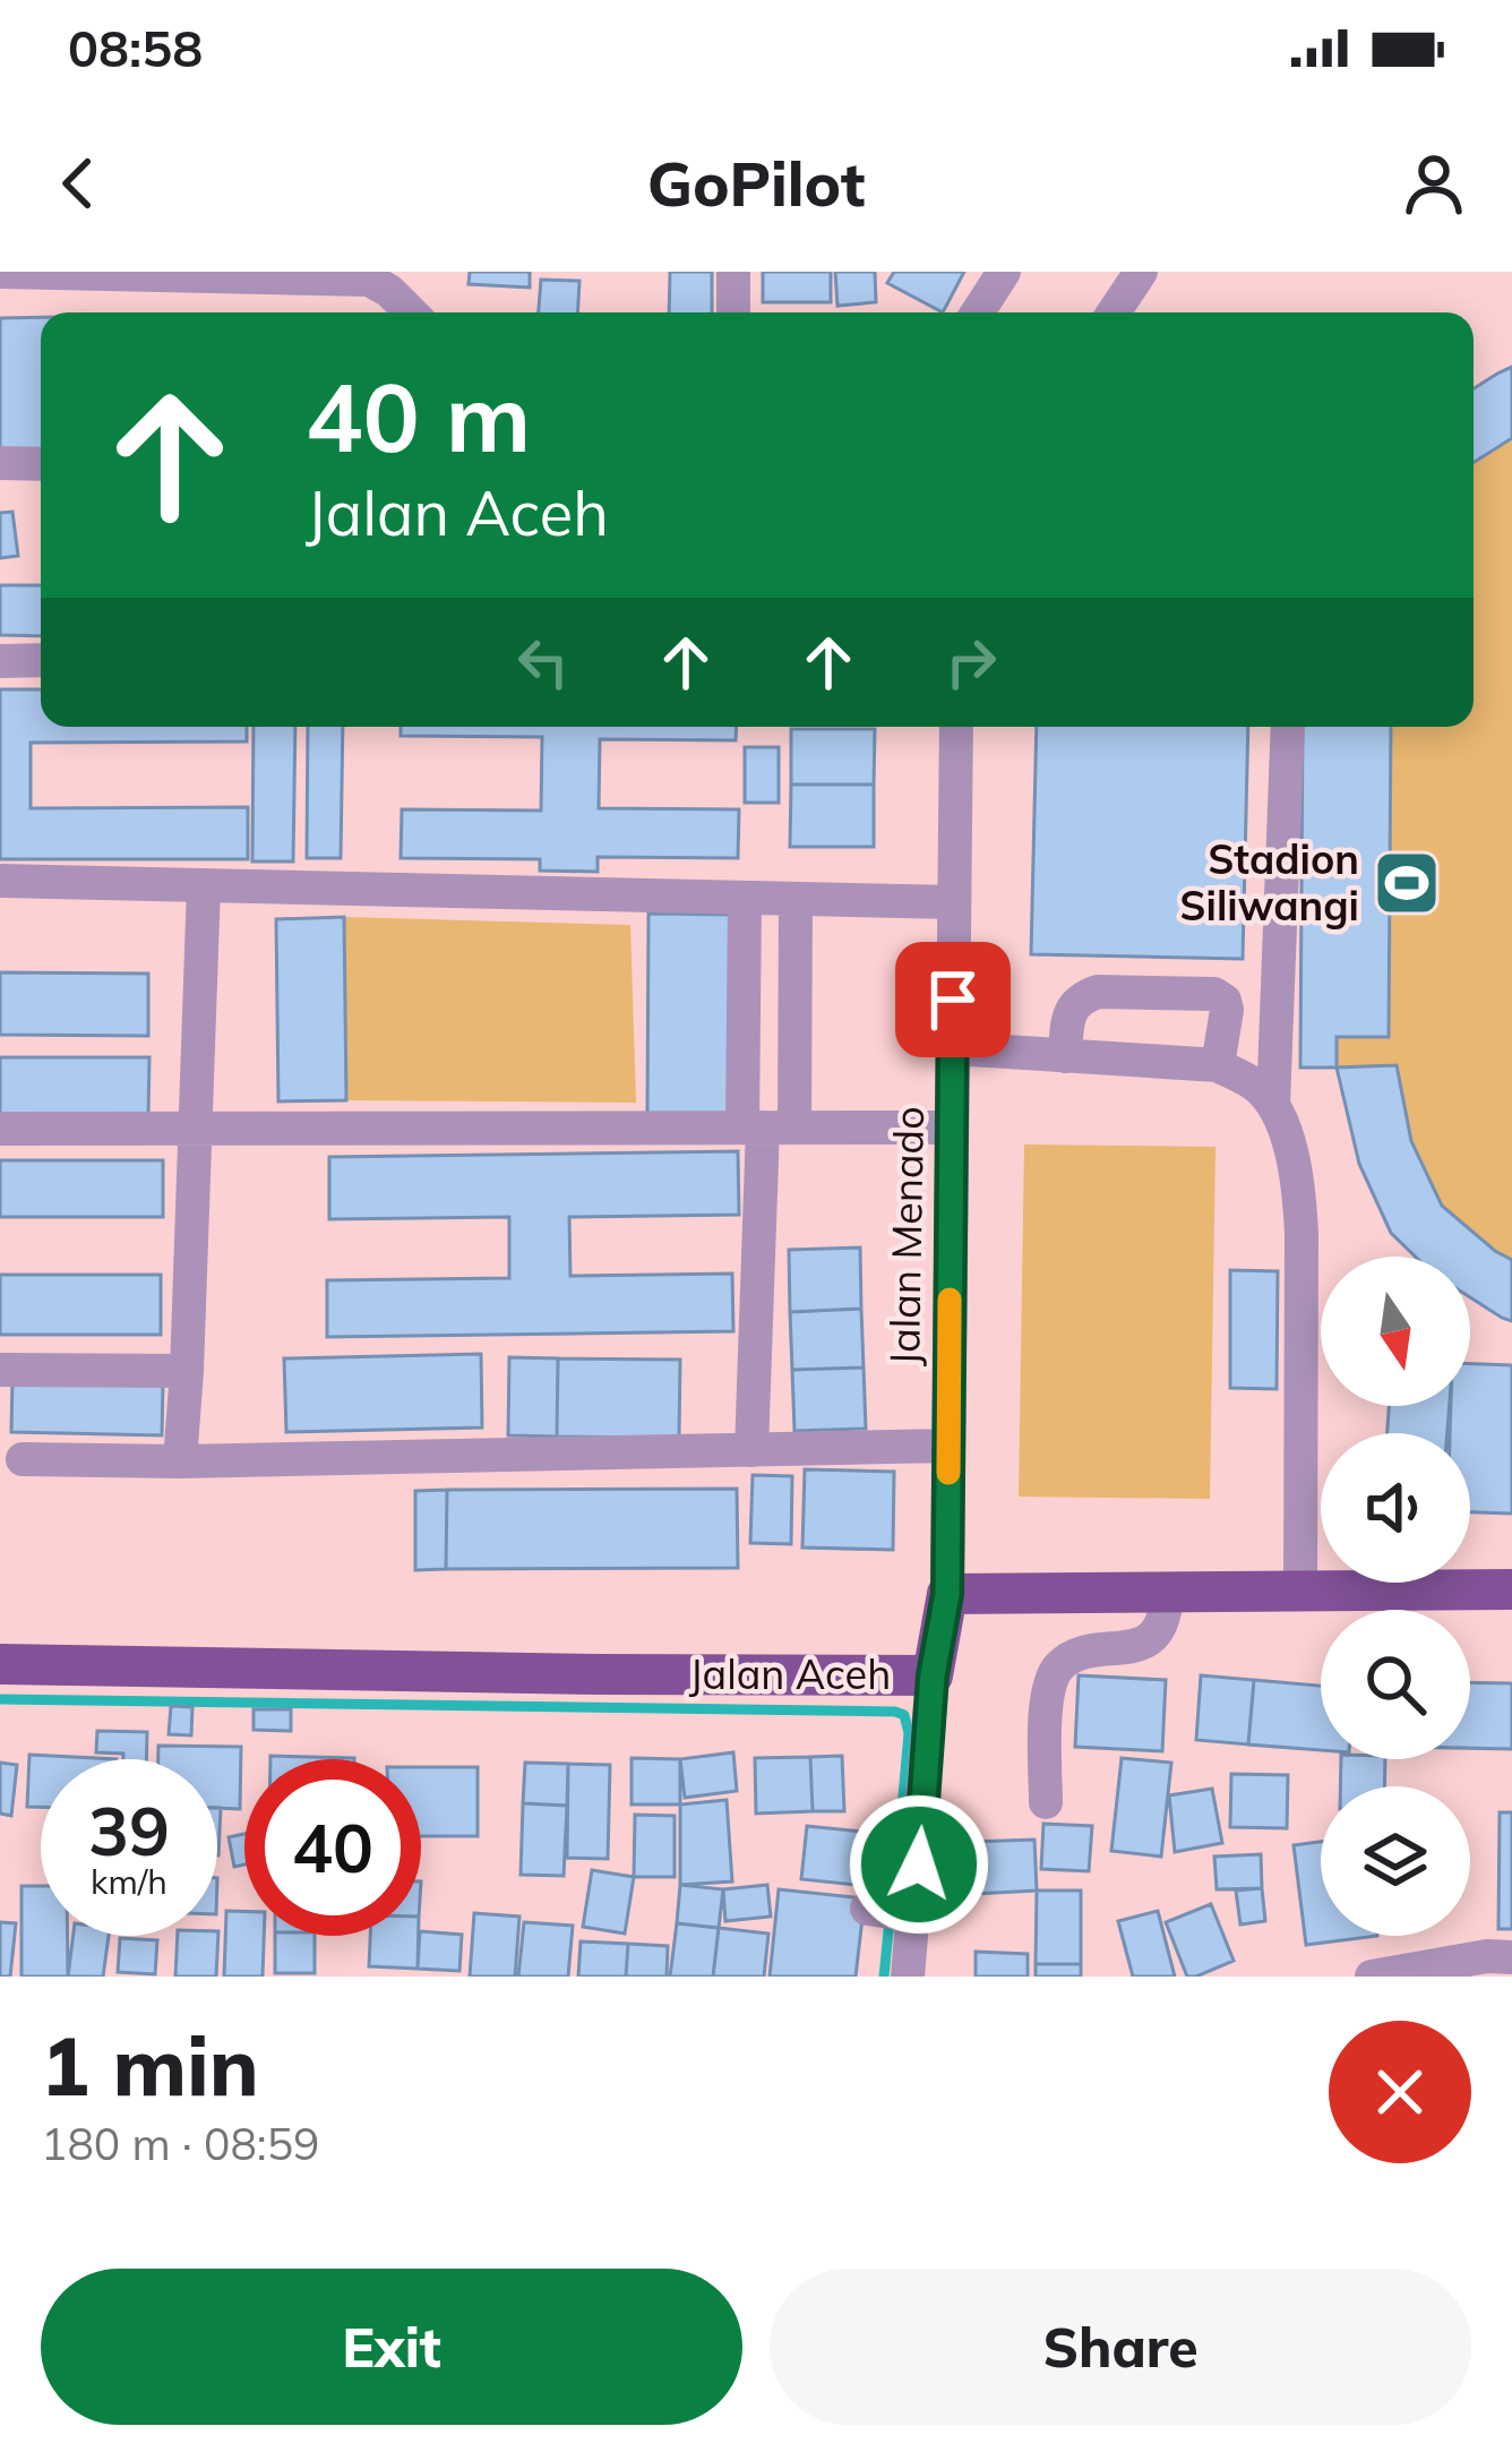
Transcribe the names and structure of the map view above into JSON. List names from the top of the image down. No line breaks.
{"streets":{"main road":["Jalan Aceh"],"street":["Jalan Menado"]},"crossings":[["Jalan Menado","Jalan Aceh"]],"places":{"sports":["Stadion Siliwangi"]},"north":"bottom","page":{"status":"08:58","header":"GoPilot","turn":["40 m","Jalan Aceh"],"speed":"39 km/h","limit":"40","heading":["1 min","180 m · 08:59"],"buttons":["Exit","Share"]}}
